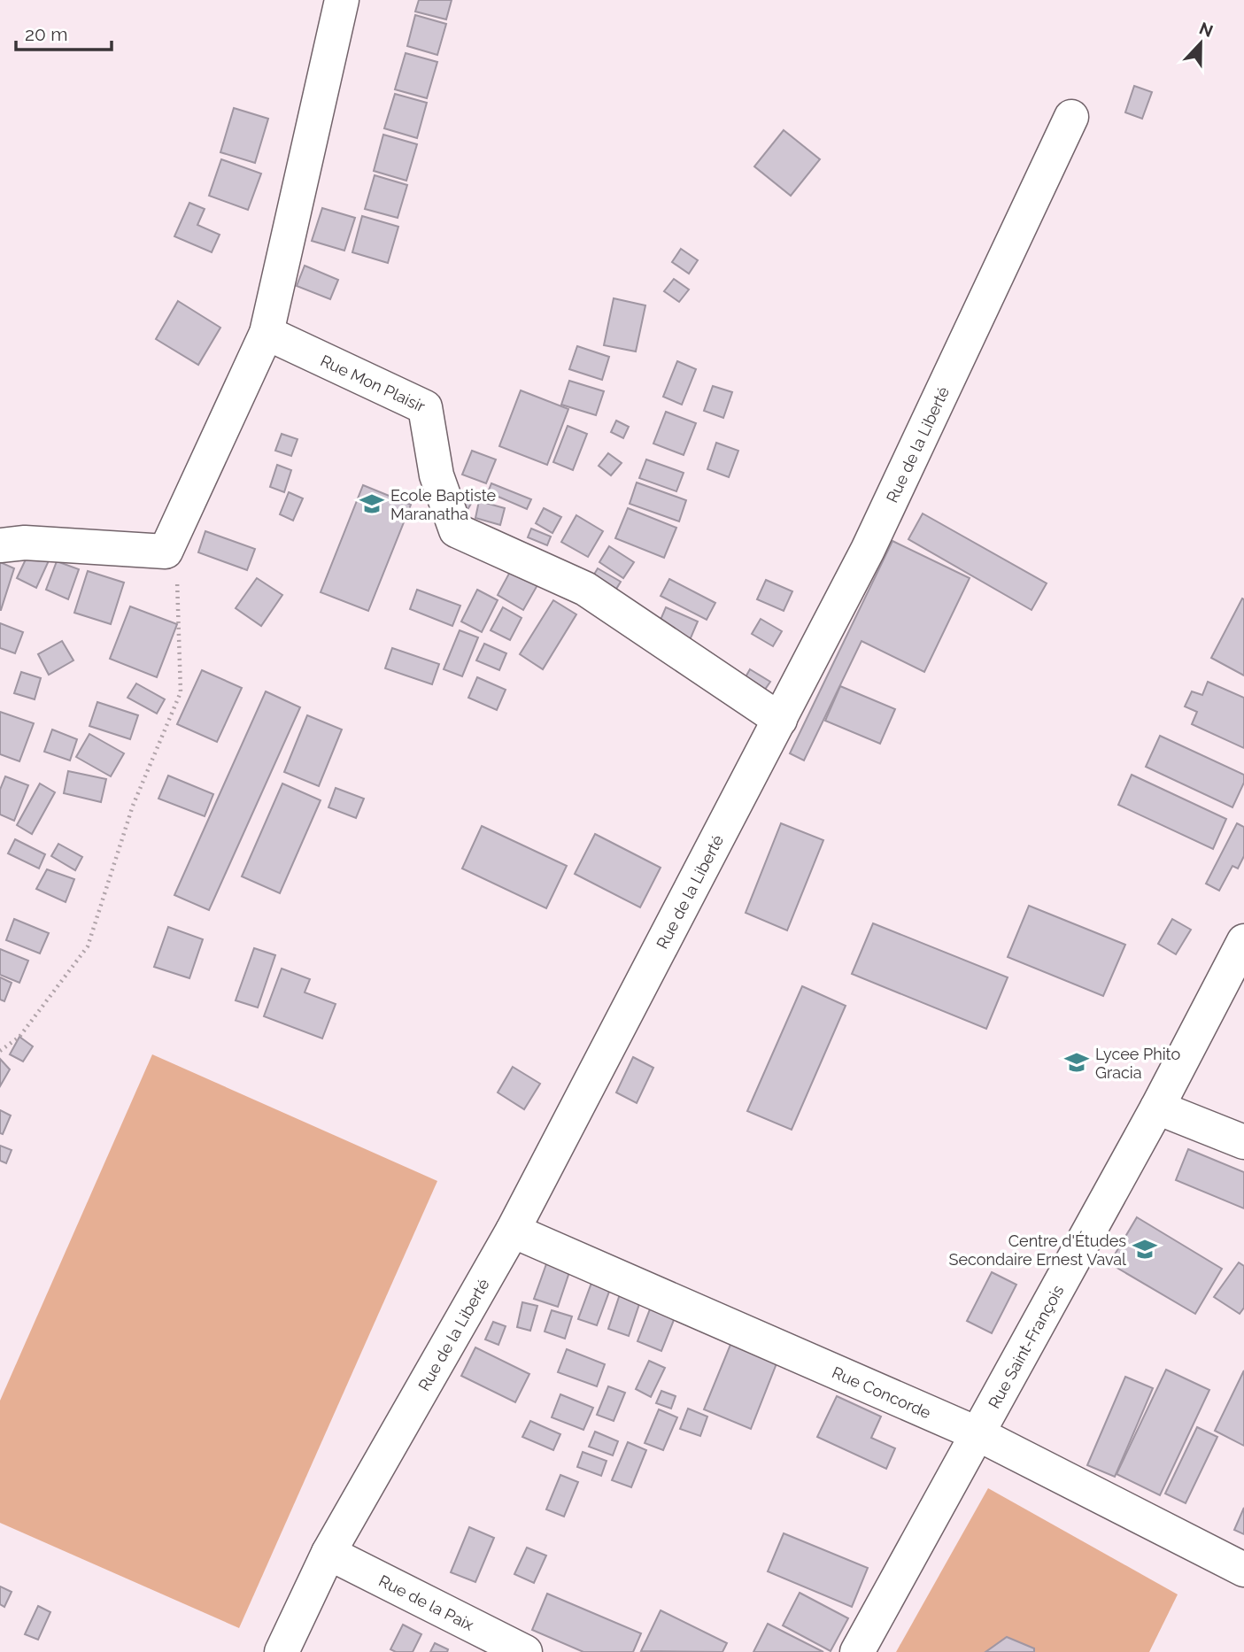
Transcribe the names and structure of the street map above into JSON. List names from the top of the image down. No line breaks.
{"streets":{"street":["Rue Mon Plaisir","Rue de la Liberté","Rue Saint-François","Rue Concorde","Rue de la Paix"]},"crossings":[["Rue Mon Plaisir","Rue de la Liberté"],["Rue de la Liberté","Rue Concorde"],["Rue de la Liberté","Rue de la Paix"],["Rue Saint-François","Rue Concorde"]],"places":{"school or university":["Ecole Baptiste Maranatha","Lycee Phito Gracia","Centre d'Études Secondaire Ernest Vaval"]},"scale_bar":"20 m","north":"top"}
